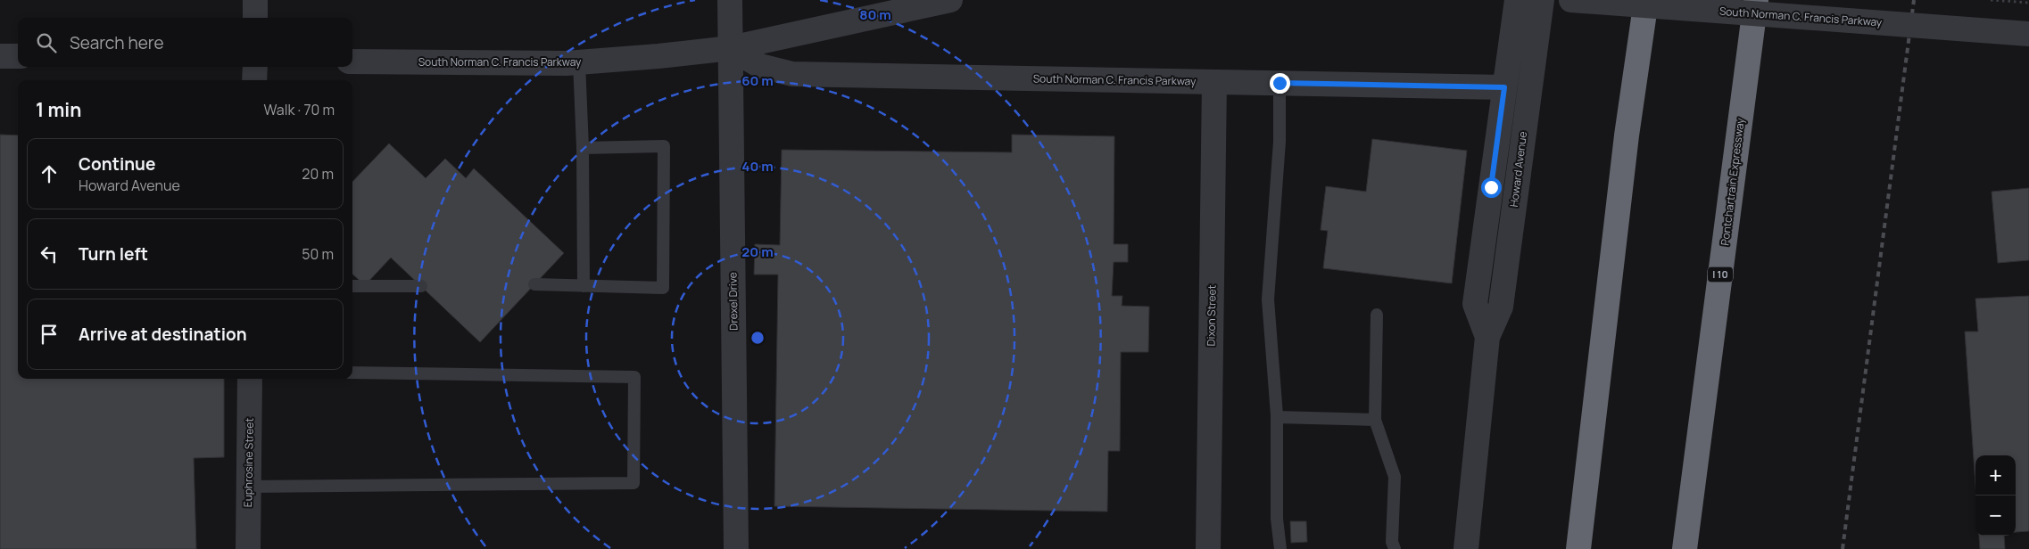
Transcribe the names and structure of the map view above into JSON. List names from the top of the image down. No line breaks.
{"streets":{"highway":["Pontchartrain Expressway","I 10"],"street":["South Norman C. Francis Parkway","Howard Avenue","Drexel Drive","Dixon Street","Euphrosine Street"]},"crossings":[["South Norman C. Francis Parkway","Howard Avenue"],["South Norman C. Francis Parkway","Drexel Drive"],["South Norman C. Francis Parkway","Dixon Street"]],"page":{"search":"Search here","heading":["1 min","Walk · 70 m"],"list":[["Continue","Howard Avenue","20 m"],["Turn left","50 m"],"Arrive at destination"],"map_buttons":["+","−"]},"rings":["80 m","60 m","40 m","20 m"]}
